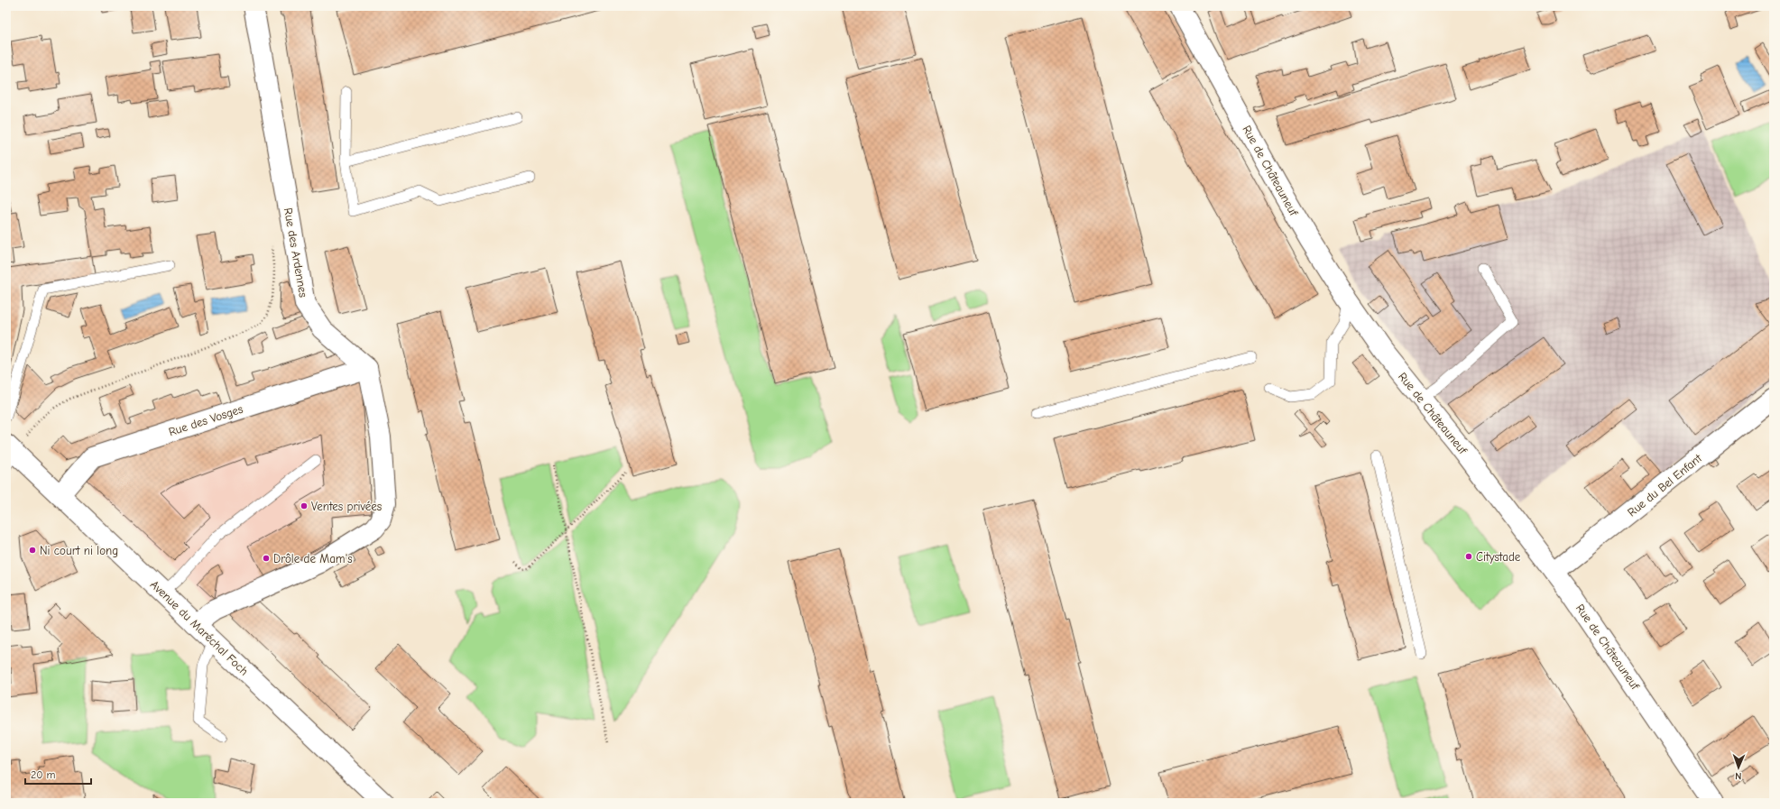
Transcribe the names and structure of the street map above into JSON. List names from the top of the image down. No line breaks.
{"streets":{"main road":["Rue de Châteauneuf","Rue des Ardennes","Rue des Vosges","Rue du Bel Enfant","Avenue du Maréchal Foch"]},"crossings":[["Rue de Châteauneuf","Rue du Bel Enfant"],["Rue des Ardennes","Rue des Vosges"],["Rue des Vosges","Avenue du Maréchal Foch"]],"places":["Ventes privées","Ni court ni long","Citystade","Drôle de Mam's"],"scale_bar":"20 m","north":"bottom"}
